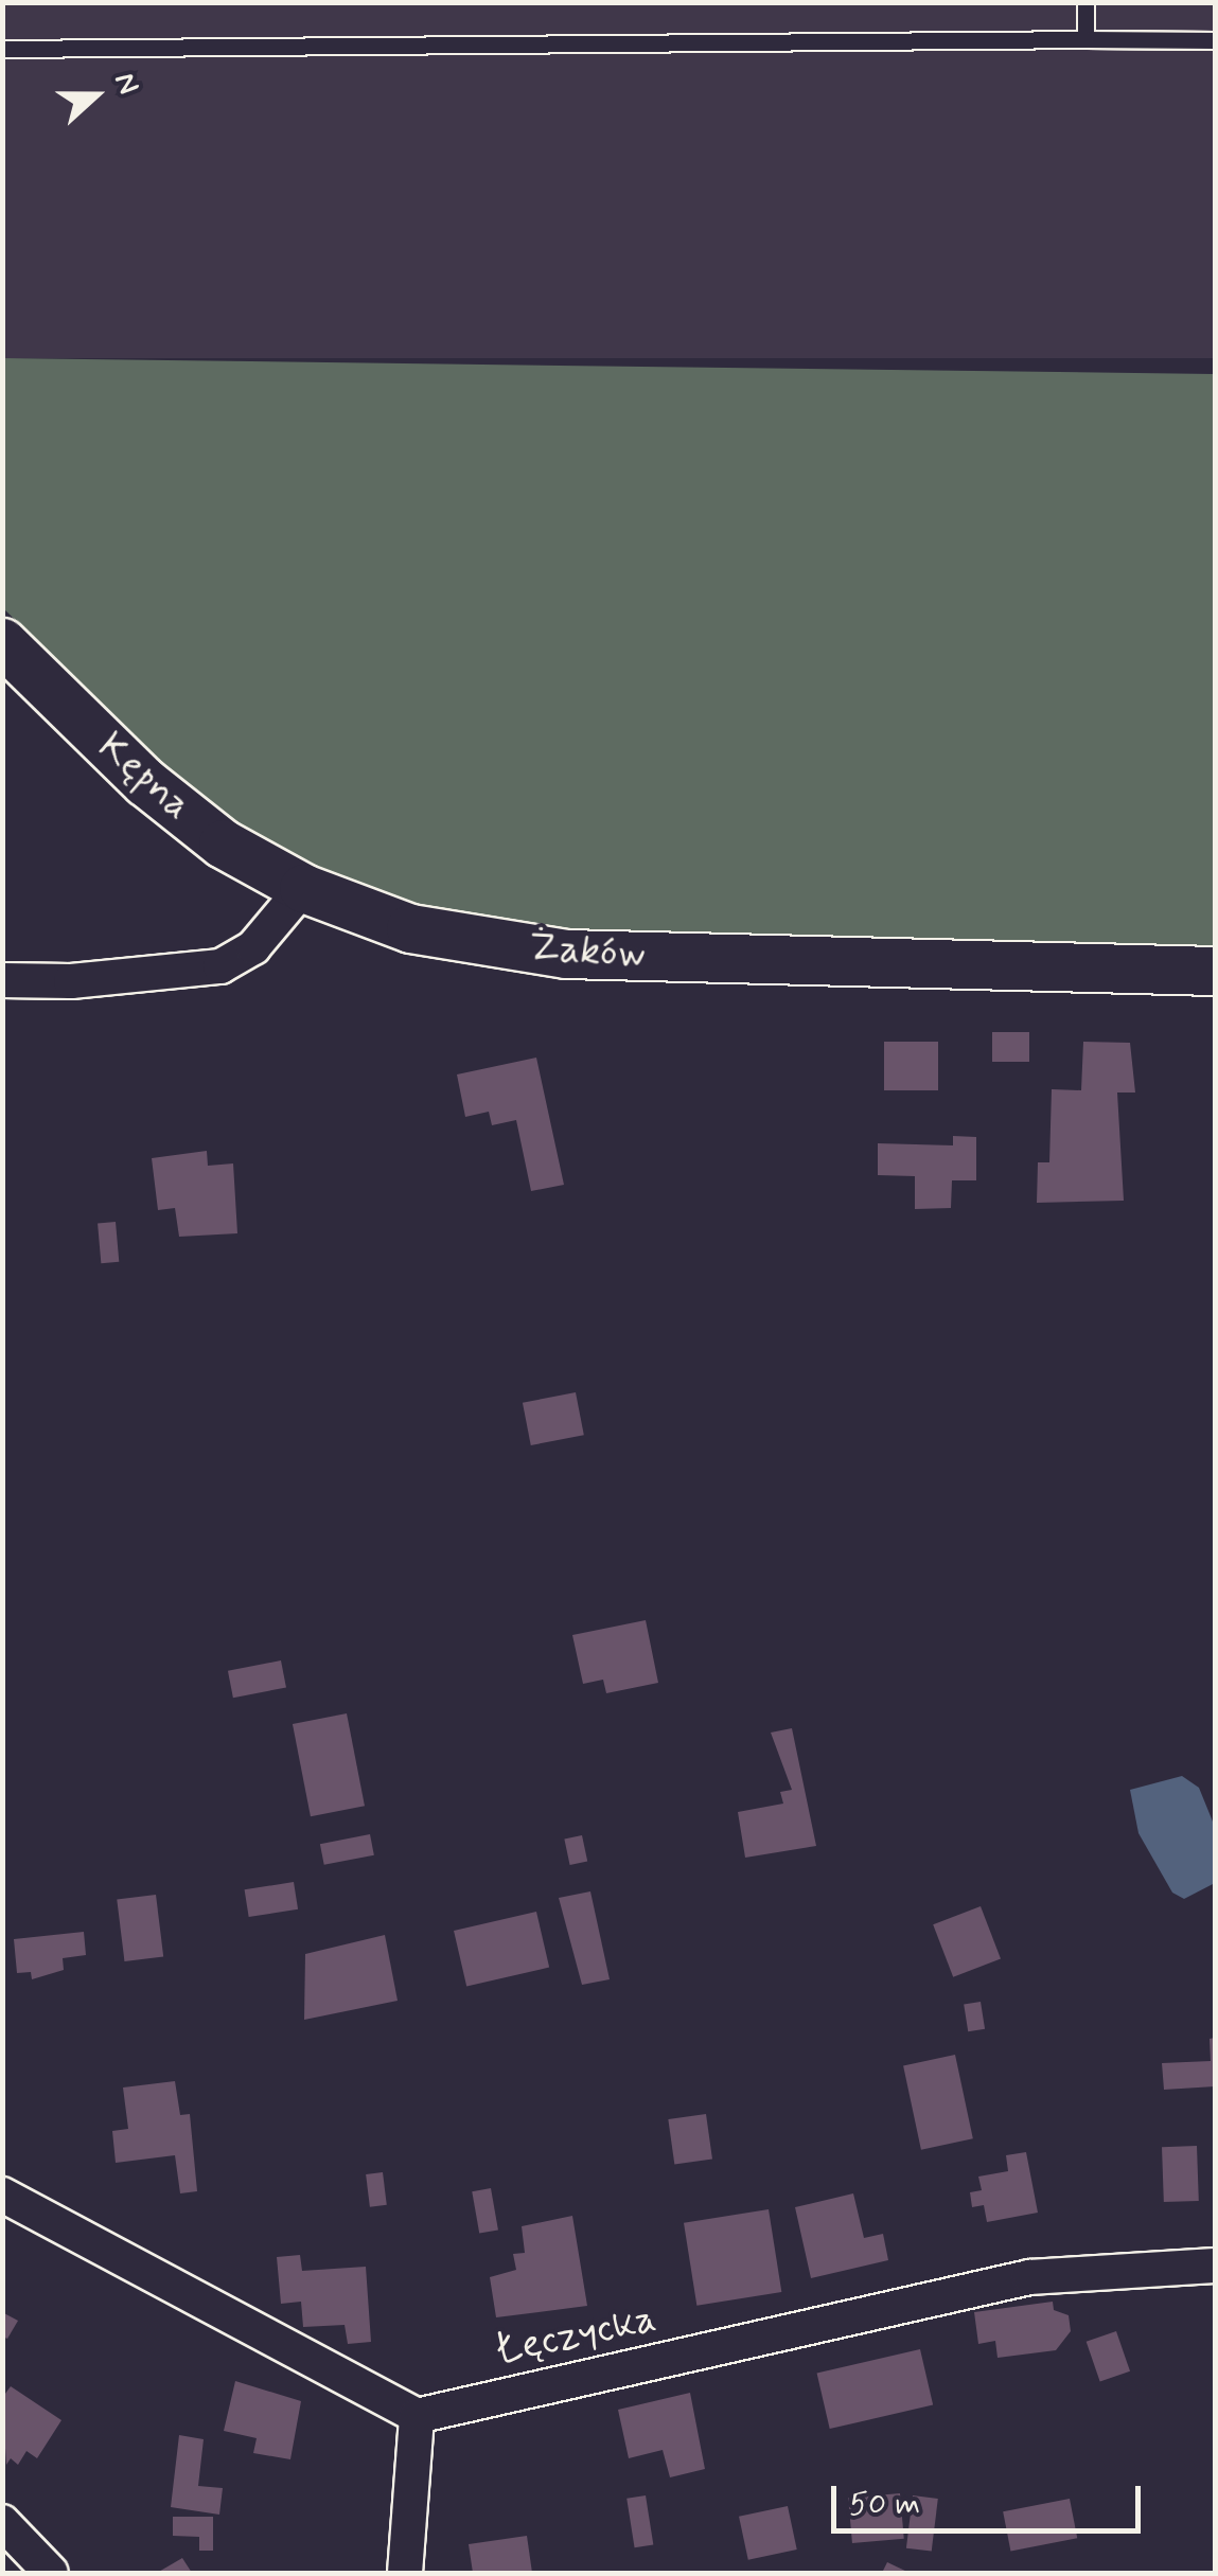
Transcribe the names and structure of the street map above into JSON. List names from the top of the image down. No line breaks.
{"streets":{"street":["Kępna","Żaków","Łęczycka"]},"crossings":[["Kępna","Żaków"]],"scale_bar":"50 m","north":"right"}
